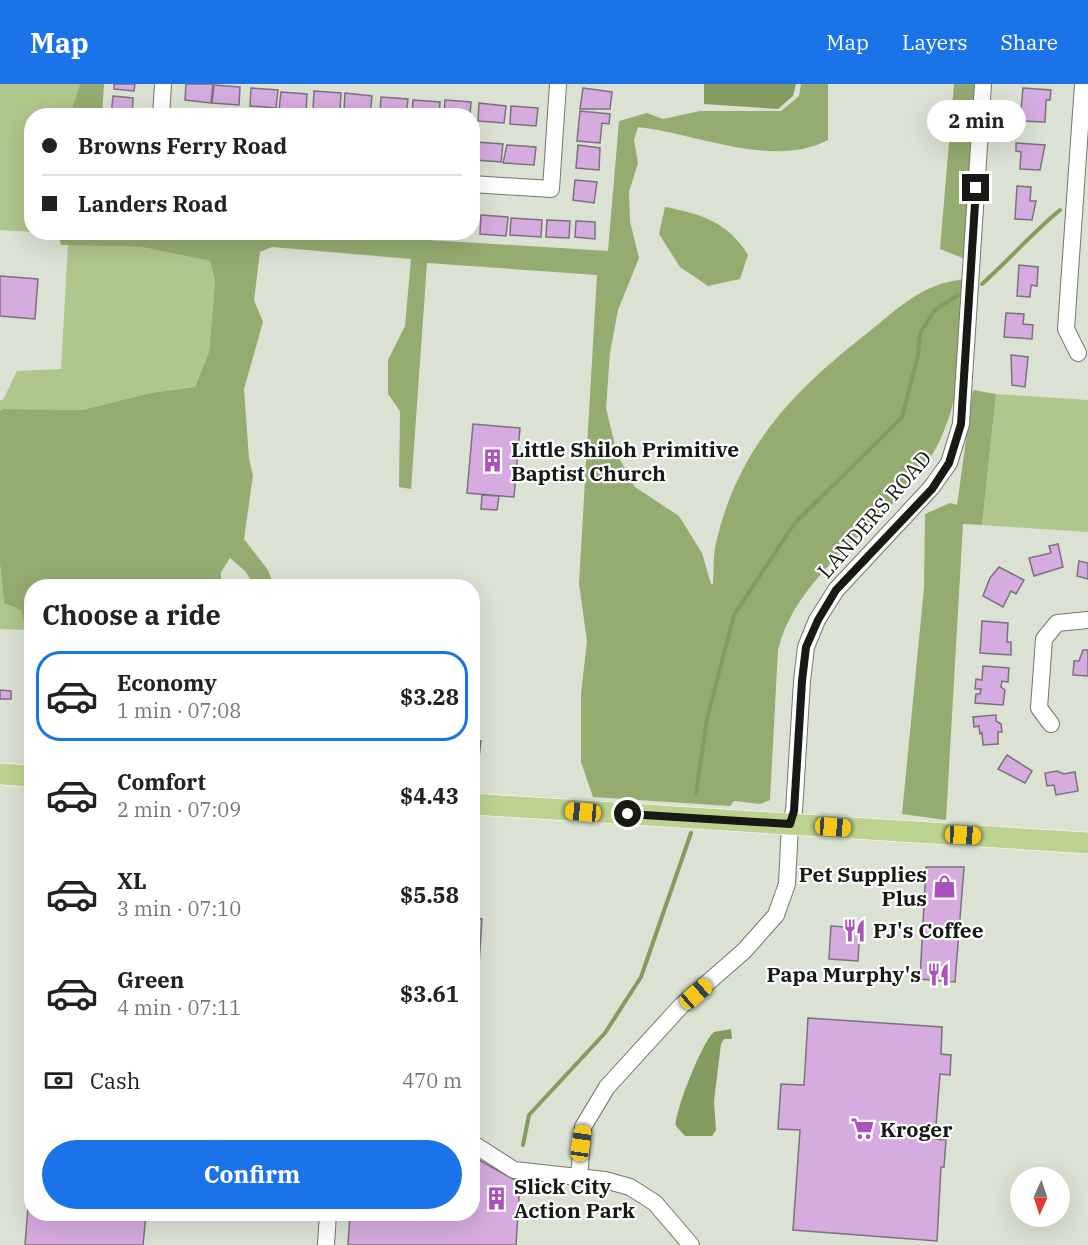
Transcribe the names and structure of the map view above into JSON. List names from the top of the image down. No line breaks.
{"streets":{"street":["LANDERS ROAD"]},"places":{"building":["Little Shiloh Primitive Baptist Church","Slick City Action Park"],"shop":["Pet Supplies Plus"],"restaurant":["PJ's Coffee","Papa Murphy's"],"supermarket":["Kroger"]},"north":"bottom","page":{"header":"Map","nav":["Map","Layers","Share"],"bubble":"2 min","banner":["Browns Ferry Road","Landers Road"],"heading":"Choose a ride","list":[{"name":"Economy","note":"1 min · 07:08","value":"$3.28"},{"name":"Comfort","note":"2 min · 07:09","value":"$4.43"},{"name":"XL","note":"3 min · 07:10","value":"$5.58"},{"name":"Green","note":"4 min · 07:11","value":"$3.61"}],"pay":["Cash","470 m"],"buttons":"Confirm"}}
